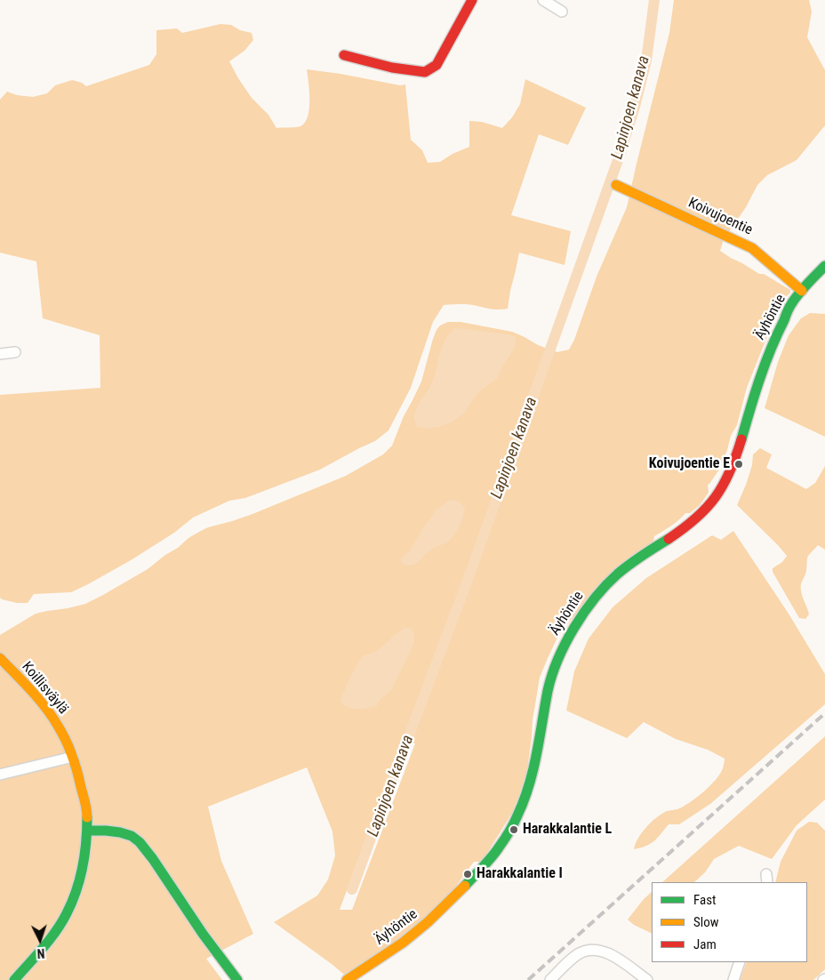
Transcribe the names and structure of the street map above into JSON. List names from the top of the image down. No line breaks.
{"streets":{"main road":["Koivujoentie","Äyhöntie","Koillisväylä"]},"crossings":[["Koivujoentie","Äyhöntie"]],"water":["Lapinjoen kanava"],"places":["Koivujoentie E","Harakkalantie L","Harakkalantie I"],"legend":["Fast","Slow","Jam"],"north":"bottom"}
